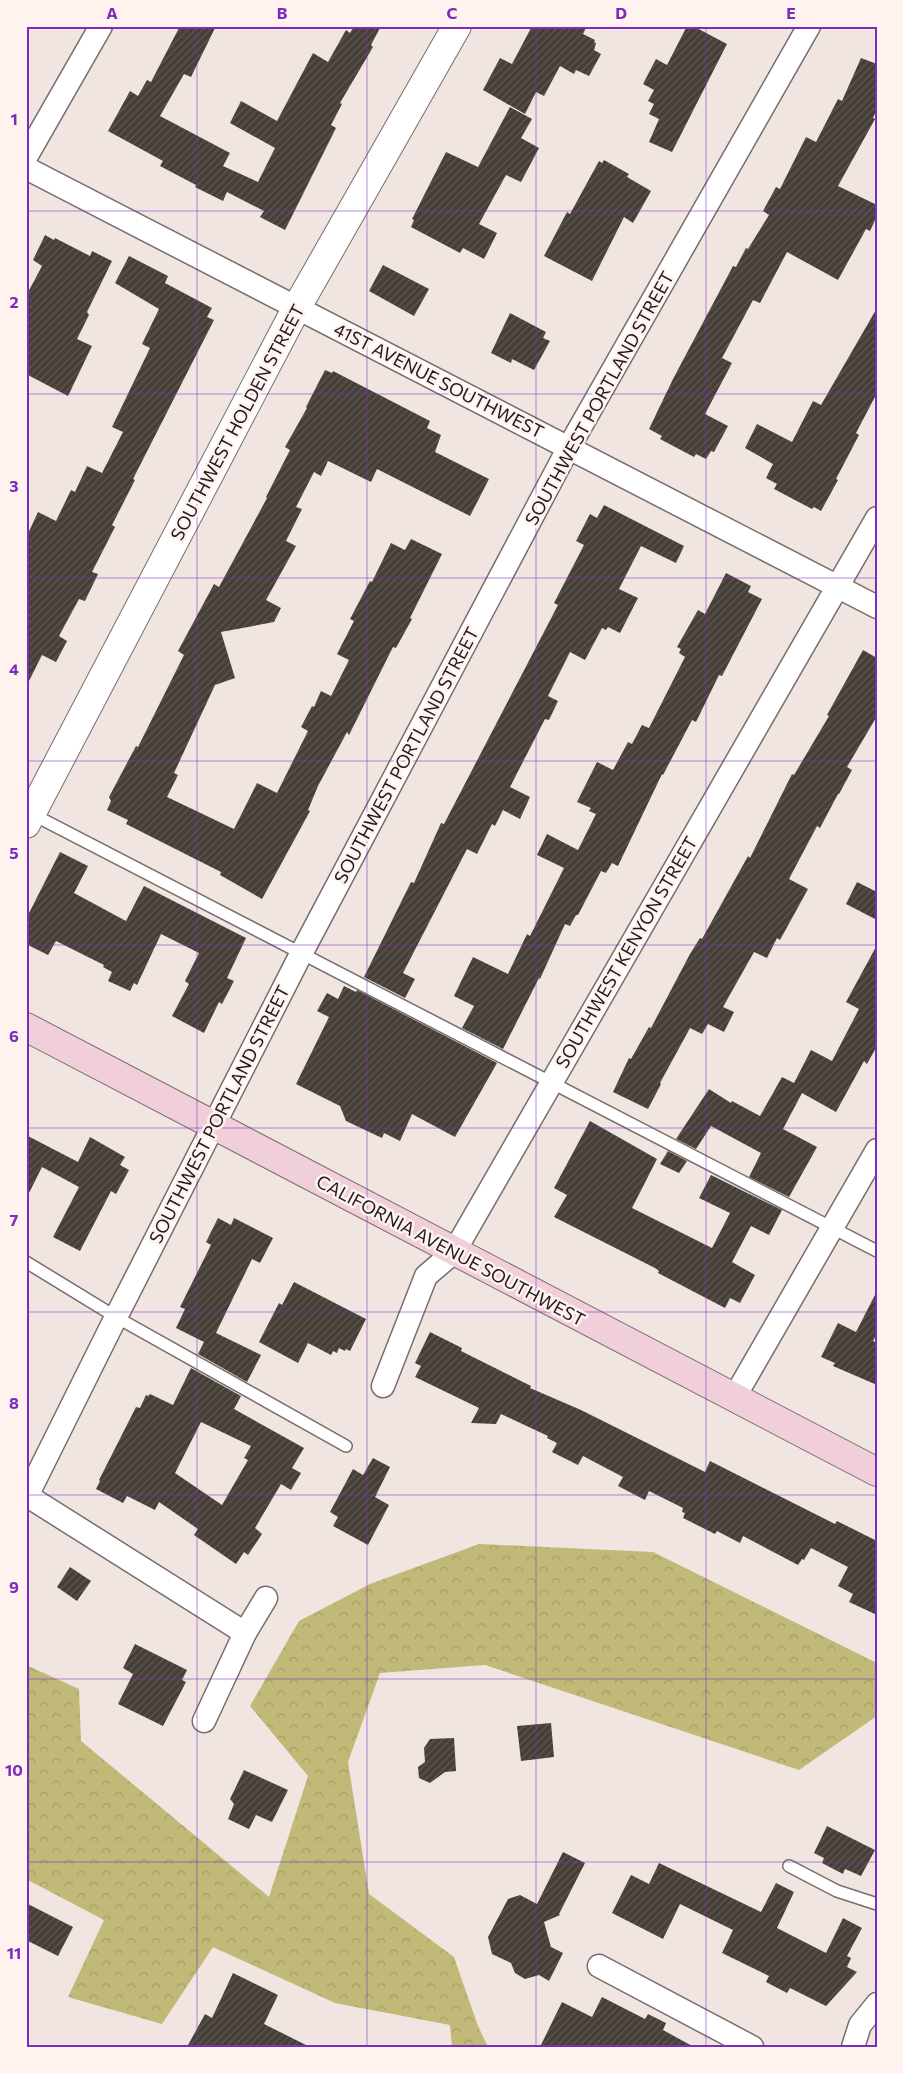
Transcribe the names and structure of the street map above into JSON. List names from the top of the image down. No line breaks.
{"streets":{"main road":["CALIFORNIA AVENUE SOUTHWEST"],"street":["41ST AVENUE SOUTHWEST","SOUTHWEST PORTLAND STREET","SOUTHWEST HOLDEN STREET","SOUTHWEST KENYON STREET"]},"crossings":[["41ST AVENUE SOUTHWEST","SOUTHWEST PORTLAND STREET"],["41ST AVENUE SOUTHWEST","SOUTHWEST HOLDEN STREET"],["41ST AVENUE SOUTHWEST","SOUTHWEST KENYON STREET"],["SOUTHWEST PORTLAND STREET","CALIFORNIA AVENUE SOUTHWEST"],["SOUTHWEST KENYON STREET","CALIFORNIA AVENUE SOUTHWEST"]],"grid":{"columns":["A","B","C","D","E"],"rows":["1","2","3","4","5","6","7","8","9","10","11"]}}
